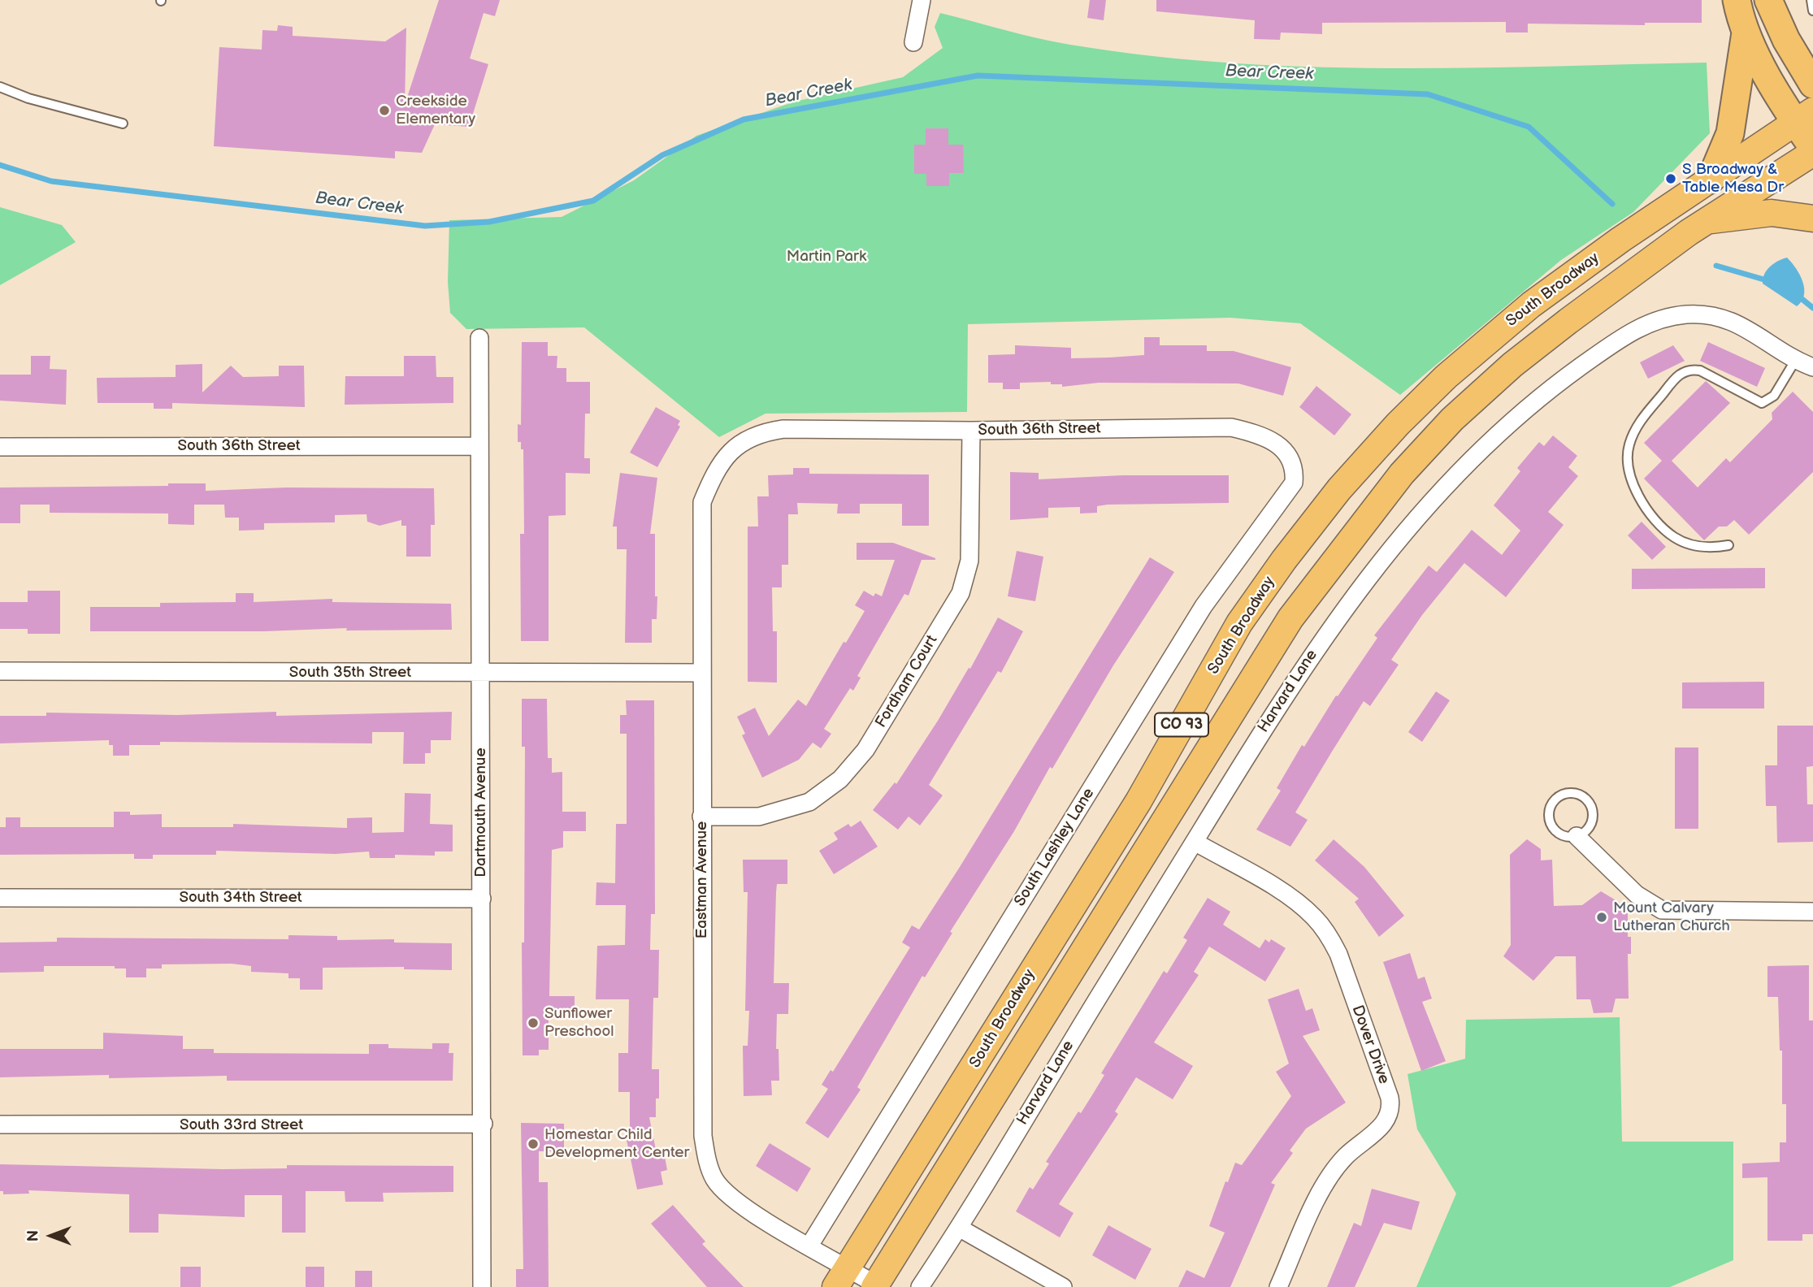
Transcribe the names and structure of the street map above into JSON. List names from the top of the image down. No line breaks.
{"streets":{"main road":["South Broadway","CO 93"],"street":["South 36th Street","South 35th Street","Fordham Court","Harvard Lane","Dartmouth Avenue","South Lashley Lane","Eastman Avenue","South 34th Street","Dover Drive","South 33rd Street"]},"crossings":[["South Broadway","Eastman Avenue"],["South 36th Street","Fordham Court"],["South 36th Street","Dartmouth Avenue"],["South 36th Street","South Lashley Lane"],["South 36th Street","Eastman Avenue"],["South 35th Street","Dartmouth Avenue"],["South 35th Street","Eastman Avenue"],["Fordham Court","Eastman Avenue"],["Harvard Lane","Dover Drive"],["Dartmouth Avenue","South 34th Street"],["Dartmouth Avenue","South 33rd Street"],["South Lashley Lane","Eastman Avenue"]],"water":["Bear Creek"],"parks":["Martin Park"],"places":["Creekside Elementary","S Broadway & Table Mesa Dr","Mount Calvary Lutheran Church","Sunflower Preschool","Homestar Child Development Center"],"north":"left"}
